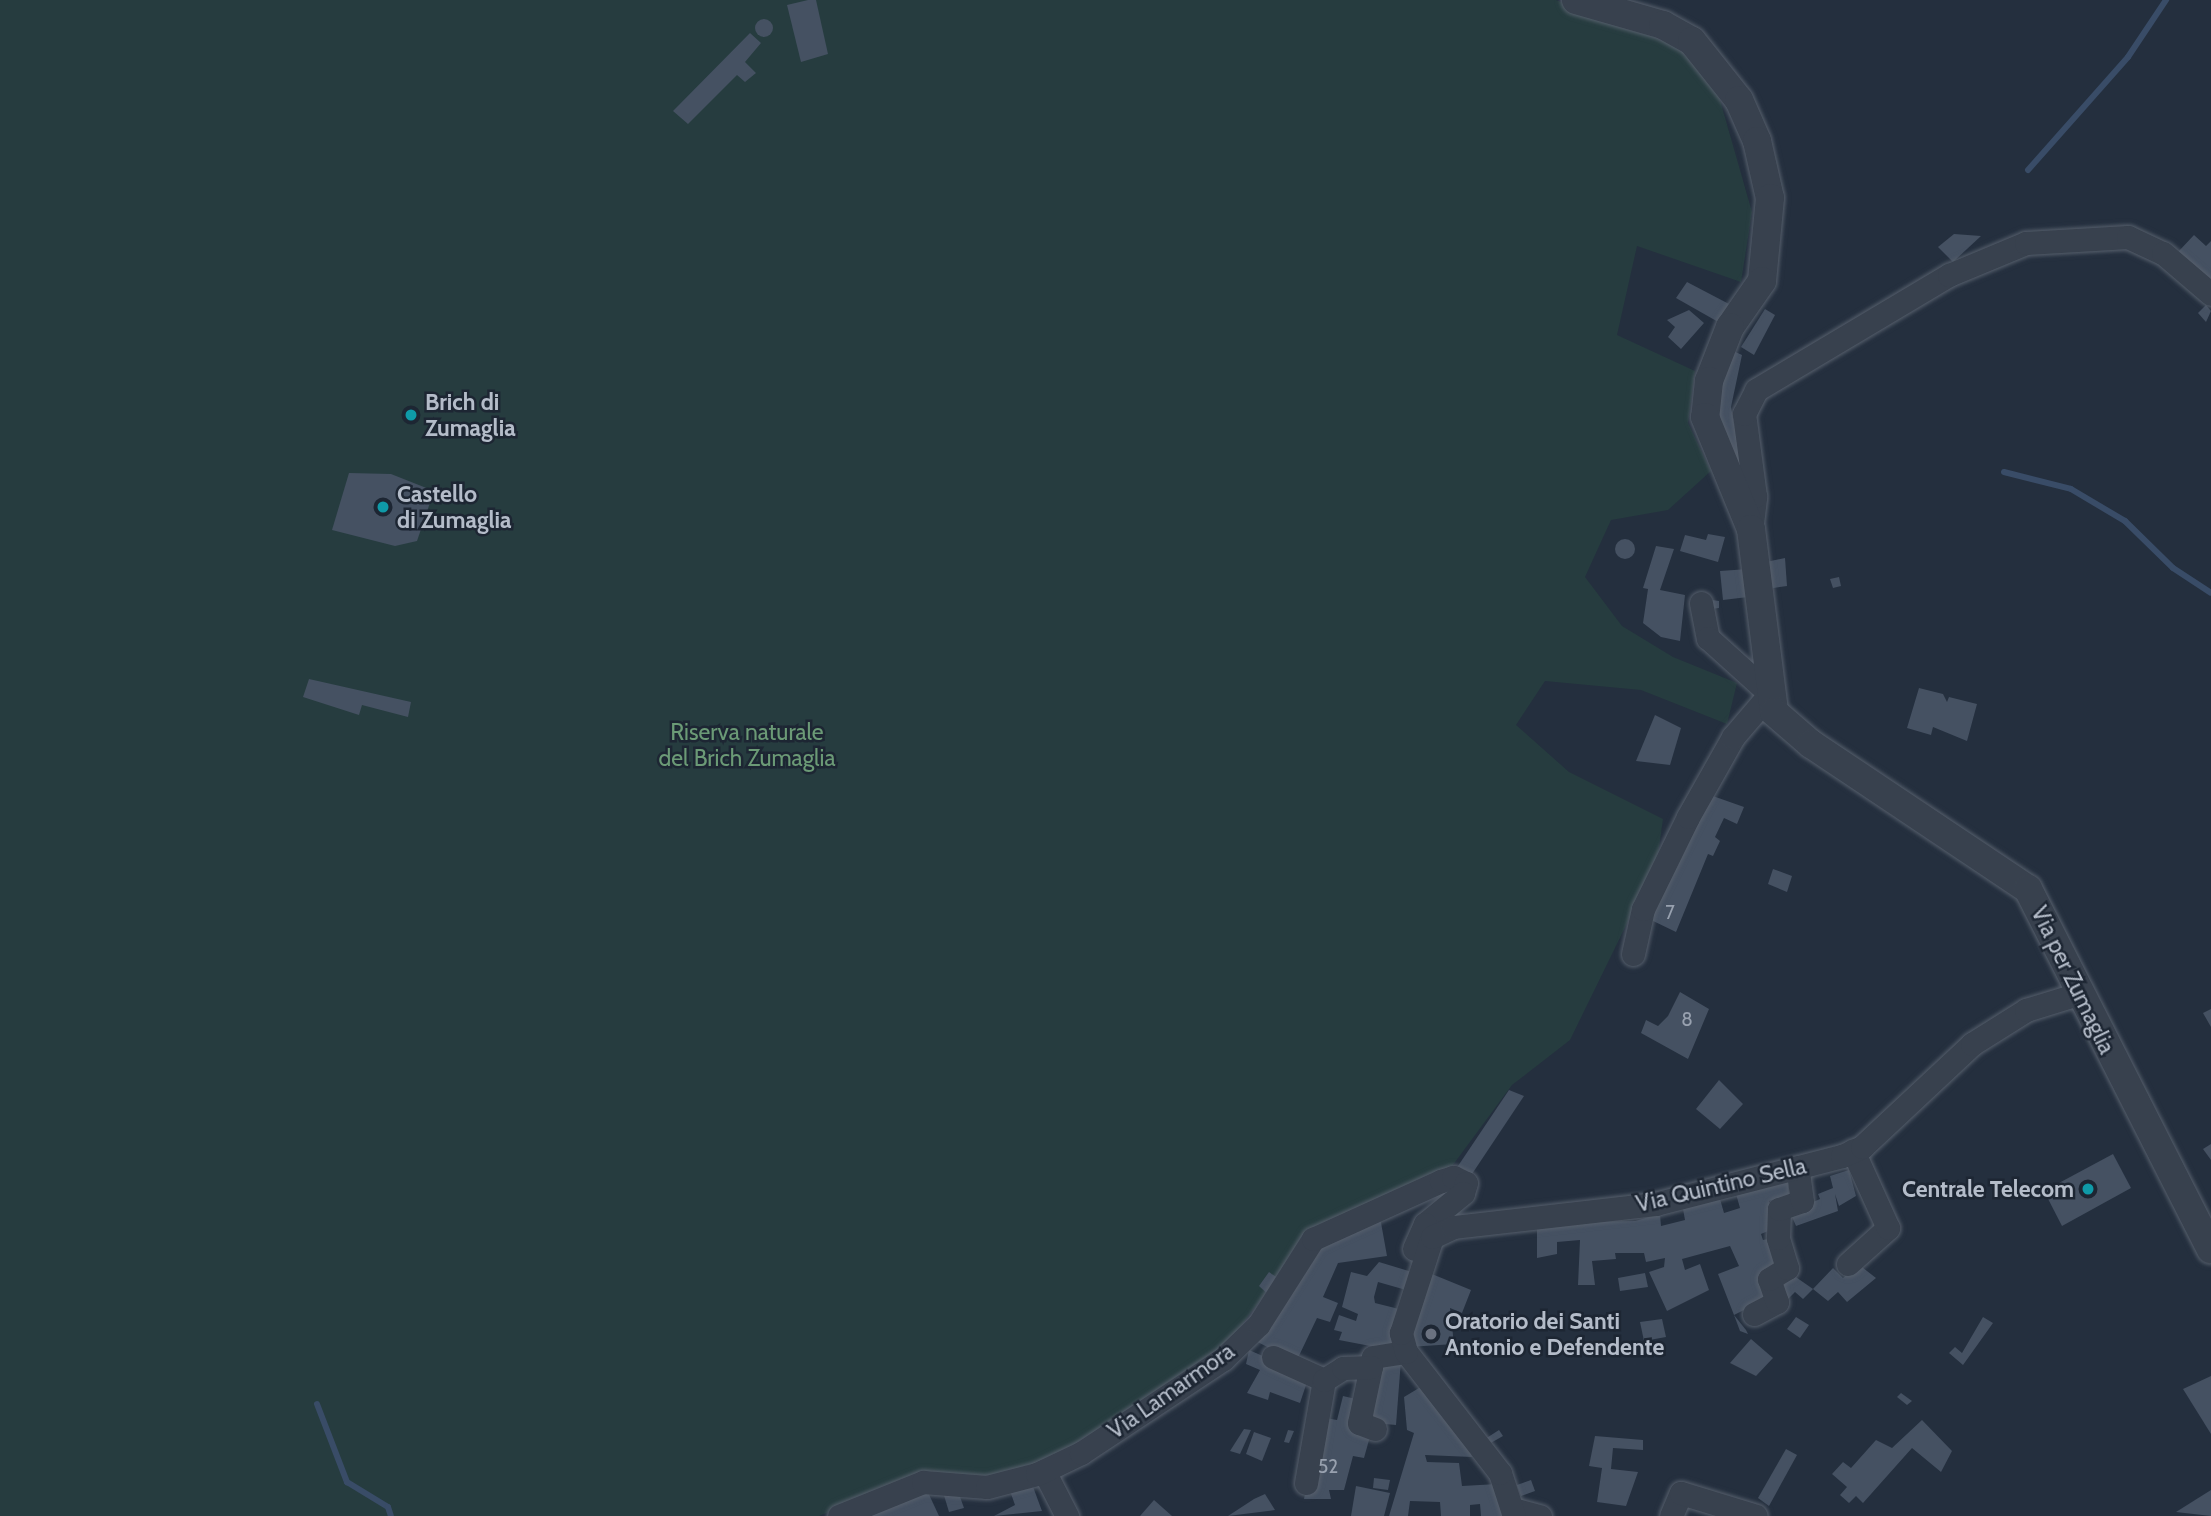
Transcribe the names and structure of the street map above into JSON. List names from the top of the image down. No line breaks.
{"streets":{"street":["Via per Zumaglia","Via Quintino Sella","Via Lamarmora"]},"crossings":[["Via per Zumaglia","Via Quintino Sella"],["Via Quintino Sella","Via Lamarmora"]],"parks":["Riserva naturale del Brich Zumaglia"],"places":["Brich di Zumaglia","Castello di Zumaglia","Centrale Telecom","Oratorio dei Santi Antonio e Defendente"],"house_numbers":["7","8","52"]}
